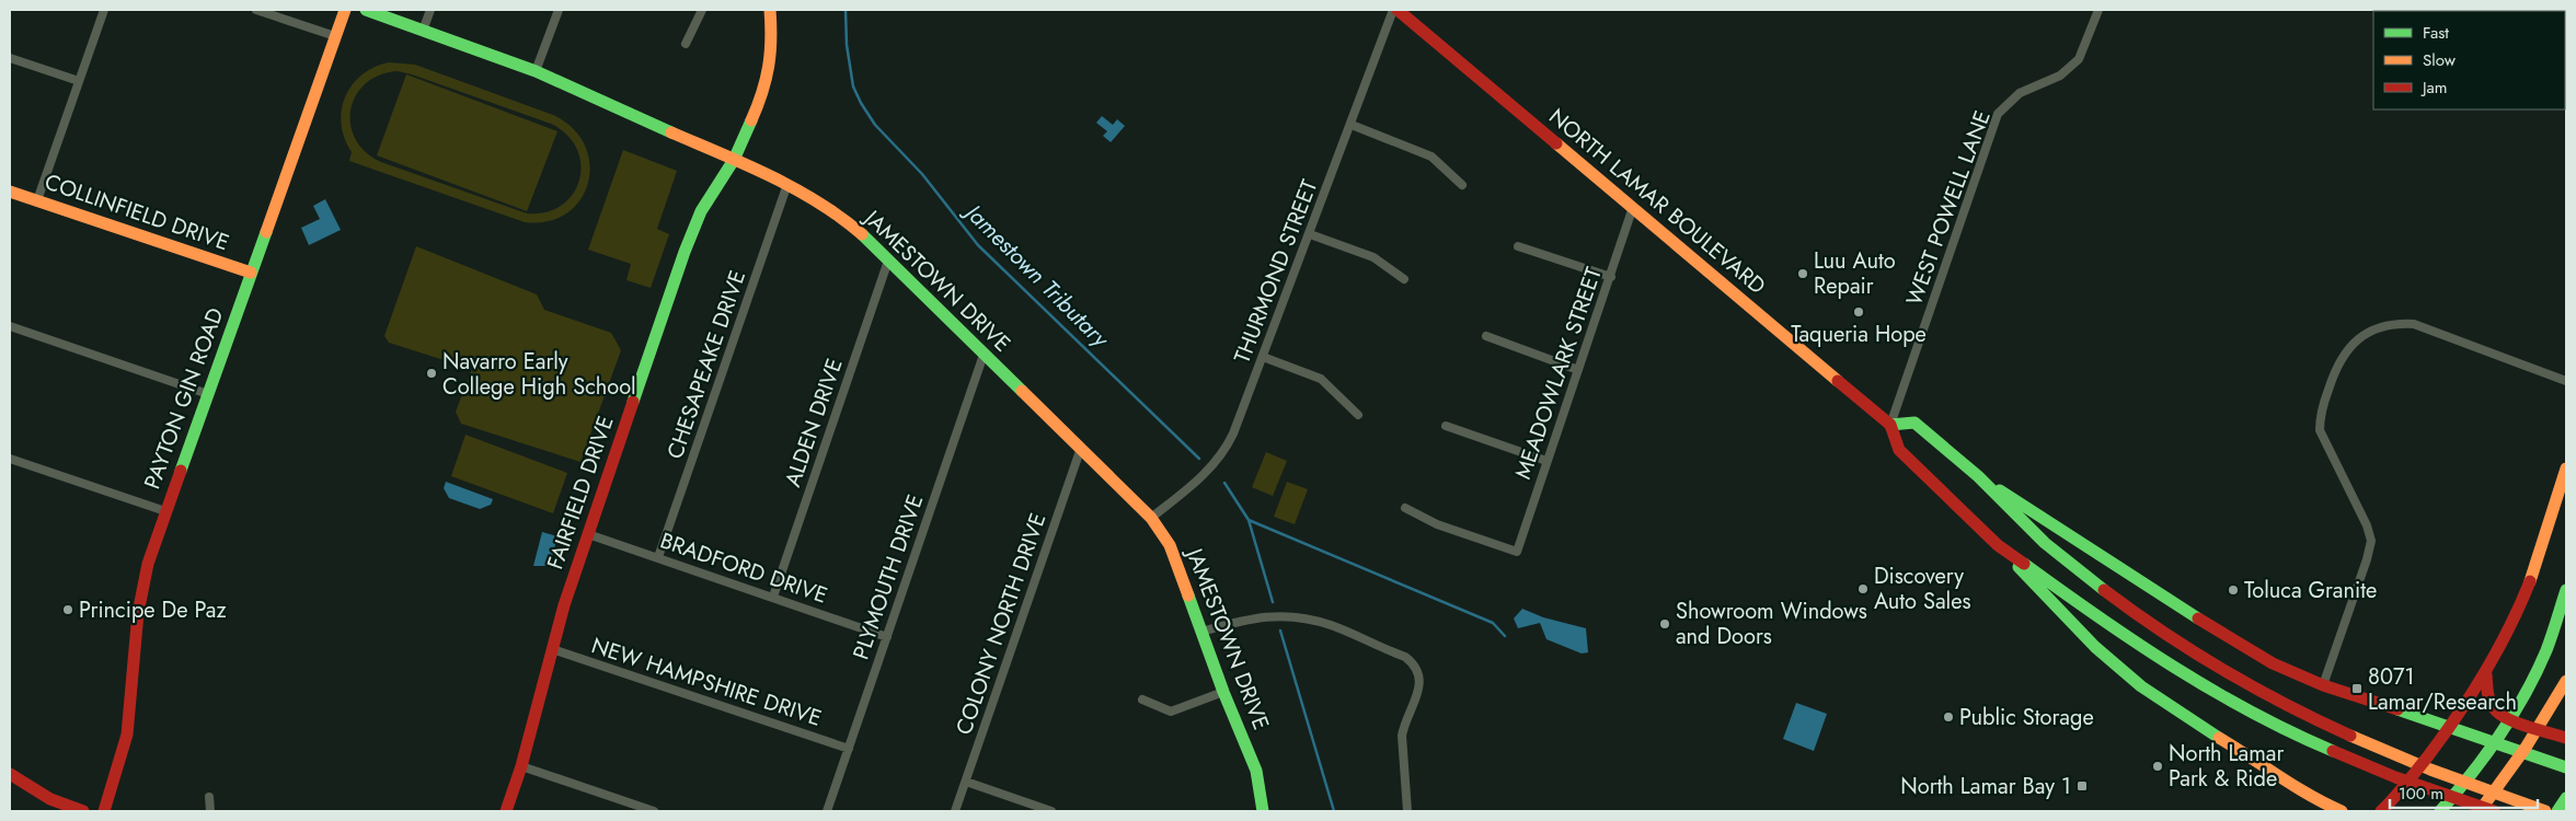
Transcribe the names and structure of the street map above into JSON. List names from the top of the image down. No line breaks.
{"streets":{"main road":["NORTH LAMAR BOULEVARD","COLLINFIELD DRIVE","JAMESTOWN DRIVE","PAYTON GIN ROAD","FAIRFIELD DRIVE"],"street":["WEST POWELL LANE","THURMOND STREET","CHESAPEAKE DRIVE","MEADOWLARK STREET","ALDEN DRIVE","BRADFORD DRIVE","PLYMOUTH DRIVE","COLONY NORTH DRIVE","NEW HAMPSHIRE DRIVE"]},"crossings":[["NORTH LAMAR BOULEVARD","WEST POWELL LANE"],["NORTH LAMAR BOULEVARD","MEADOWLARK STREET"],["COLLINFIELD DRIVE","PAYTON GIN ROAD"],["THURMOND STREET","JAMESTOWN DRIVE"],["JAMESTOWN DRIVE","CHESAPEAKE DRIVE"],["JAMESTOWN DRIVE","ALDEN DRIVE"],["JAMESTOWN DRIVE","FAIRFIELD DRIVE"],["JAMESTOWN DRIVE","PLYMOUTH DRIVE"],["JAMESTOWN DRIVE","COLONY NORTH DRIVE"],["CHESAPEAKE DRIVE","BRADFORD DRIVE"],["ALDEN DRIVE","BRADFORD DRIVE"],["FAIRFIELD DRIVE","BRADFORD DRIVE"],["FAIRFIELD DRIVE","NEW HAMPSHIRE DRIVE"],["BRADFORD DRIVE","PLYMOUTH DRIVE"],["PLYMOUTH DRIVE","NEW HAMPSHIRE DRIVE"]],"water":["Jamestown Tributary"],"places":{"other":["Luu Auto Repair","Taqueria Hope","Navarro Early College High School","Discovery Auto Sales","Toluca Granite","Principe De Paz","Showroom Windows and Doors","Public Storage","North Lamar Park & Ride"],"transit":["8071 Lamar/Research","North Lamar Bay 1"]},"legend":["Fast","Slow","Jam"],"scale_bar":"100 m"}
